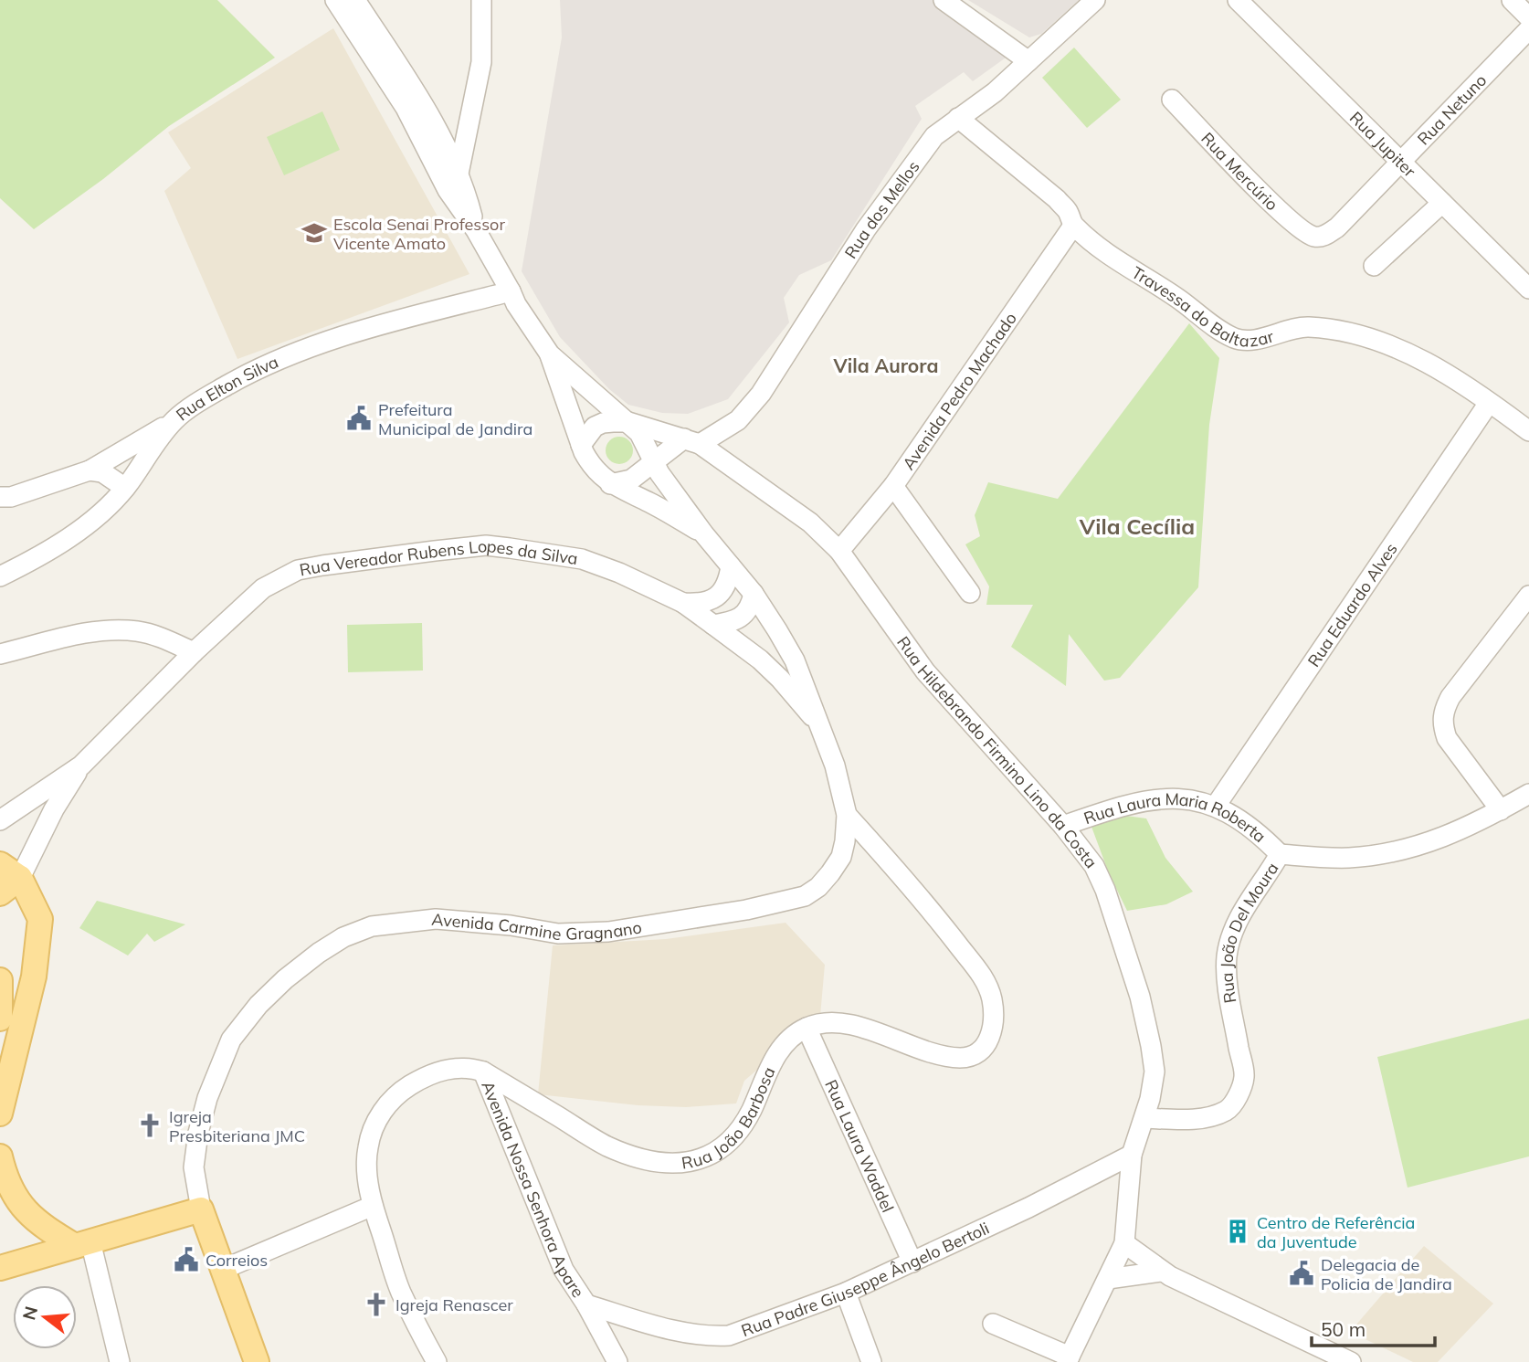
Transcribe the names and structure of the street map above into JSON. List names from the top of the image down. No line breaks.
{"streets":{"main road":["Rua Vereador Rubens Lopes da Silva","Avenida Carmine Gragnano"],"street":["Rua Netuno","Rua Jupiter","Rua Mercúrio","Rua dos Mellos","Travessa do Baltazar","Rua Elton Silva","Avenida Pedro Machado","Rua Eduardo Alves","Rua Hildebrando Firmino Lino da Costa","Rua Laura Maria Roberta","Rua João Del Moura","Rua João Barbosa","Rua Laura Waddel","Avenida Nossa Senhora Apare","Rua Padre Giuseppe Ângelo Bertoli"]},"crossings":[["Rua Netuno","Rua Jupiter"],["Rua Netuno","Rua Mercúrio"],["Rua dos Mellos","Travessa do Baltazar"],["Rua dos Mellos","Rua Hildebrando Firmino Lino da Costa"],["Rua dos Mellos","Avenida Carmine Gragnano"],["Travessa do Baltazar","Avenida Pedro Machado"],["Travessa do Baltazar","Rua Eduardo Alves"],["Rua Elton Silva","Avenida Carmine Gragnano"],["Avenida Pedro Machado","Rua Hildebrando Firmino Lino da Costa"],["Rua Vereador Rubens Lopes da Silva","Avenida Carmine Gragnano"],["Rua Eduardo Alves","Rua Laura Maria Roberta"],["Rua Hildebrando Firmino Lino da Costa","Rua Laura Maria Roberta"],["Rua Hildebrando Firmino Lino da Costa","Avenida Carmine Gragnano"],["Rua Hildebrando Firmino Lino da Costa","Rua João Del Moura"],["Rua Hildebrando Firmino Lino da Costa","Rua Padre Giuseppe Ângelo Bertoli"],["Rua Laura Maria Roberta","Rua João Del Moura"],["Rua João Barbosa","Rua Laura Waddel"],["Rua João Barbosa","Avenida Nossa Senhora Apare"],["Rua Laura Waddel","Rua Padre Giuseppe Ângelo Bertoli"],["Avenida Nossa Senhora Apare","Rua Padre Giuseppe Ângelo Bertoli"]],"districts":["Vila Aurora","Vila Cecília"],"places":{"school or university":["Escola Senai Professor Vicente Amato"],"public building":["Prefeitura Municipal de Jandira","Correios","Delegacia de Policia de Jandira"],"church":["Igreja Presbiteriana JMC","Igreja Renascer"],"building":["Centro de Referência da Juventude"]},"scale_bar":"50 m","north":"left"}
